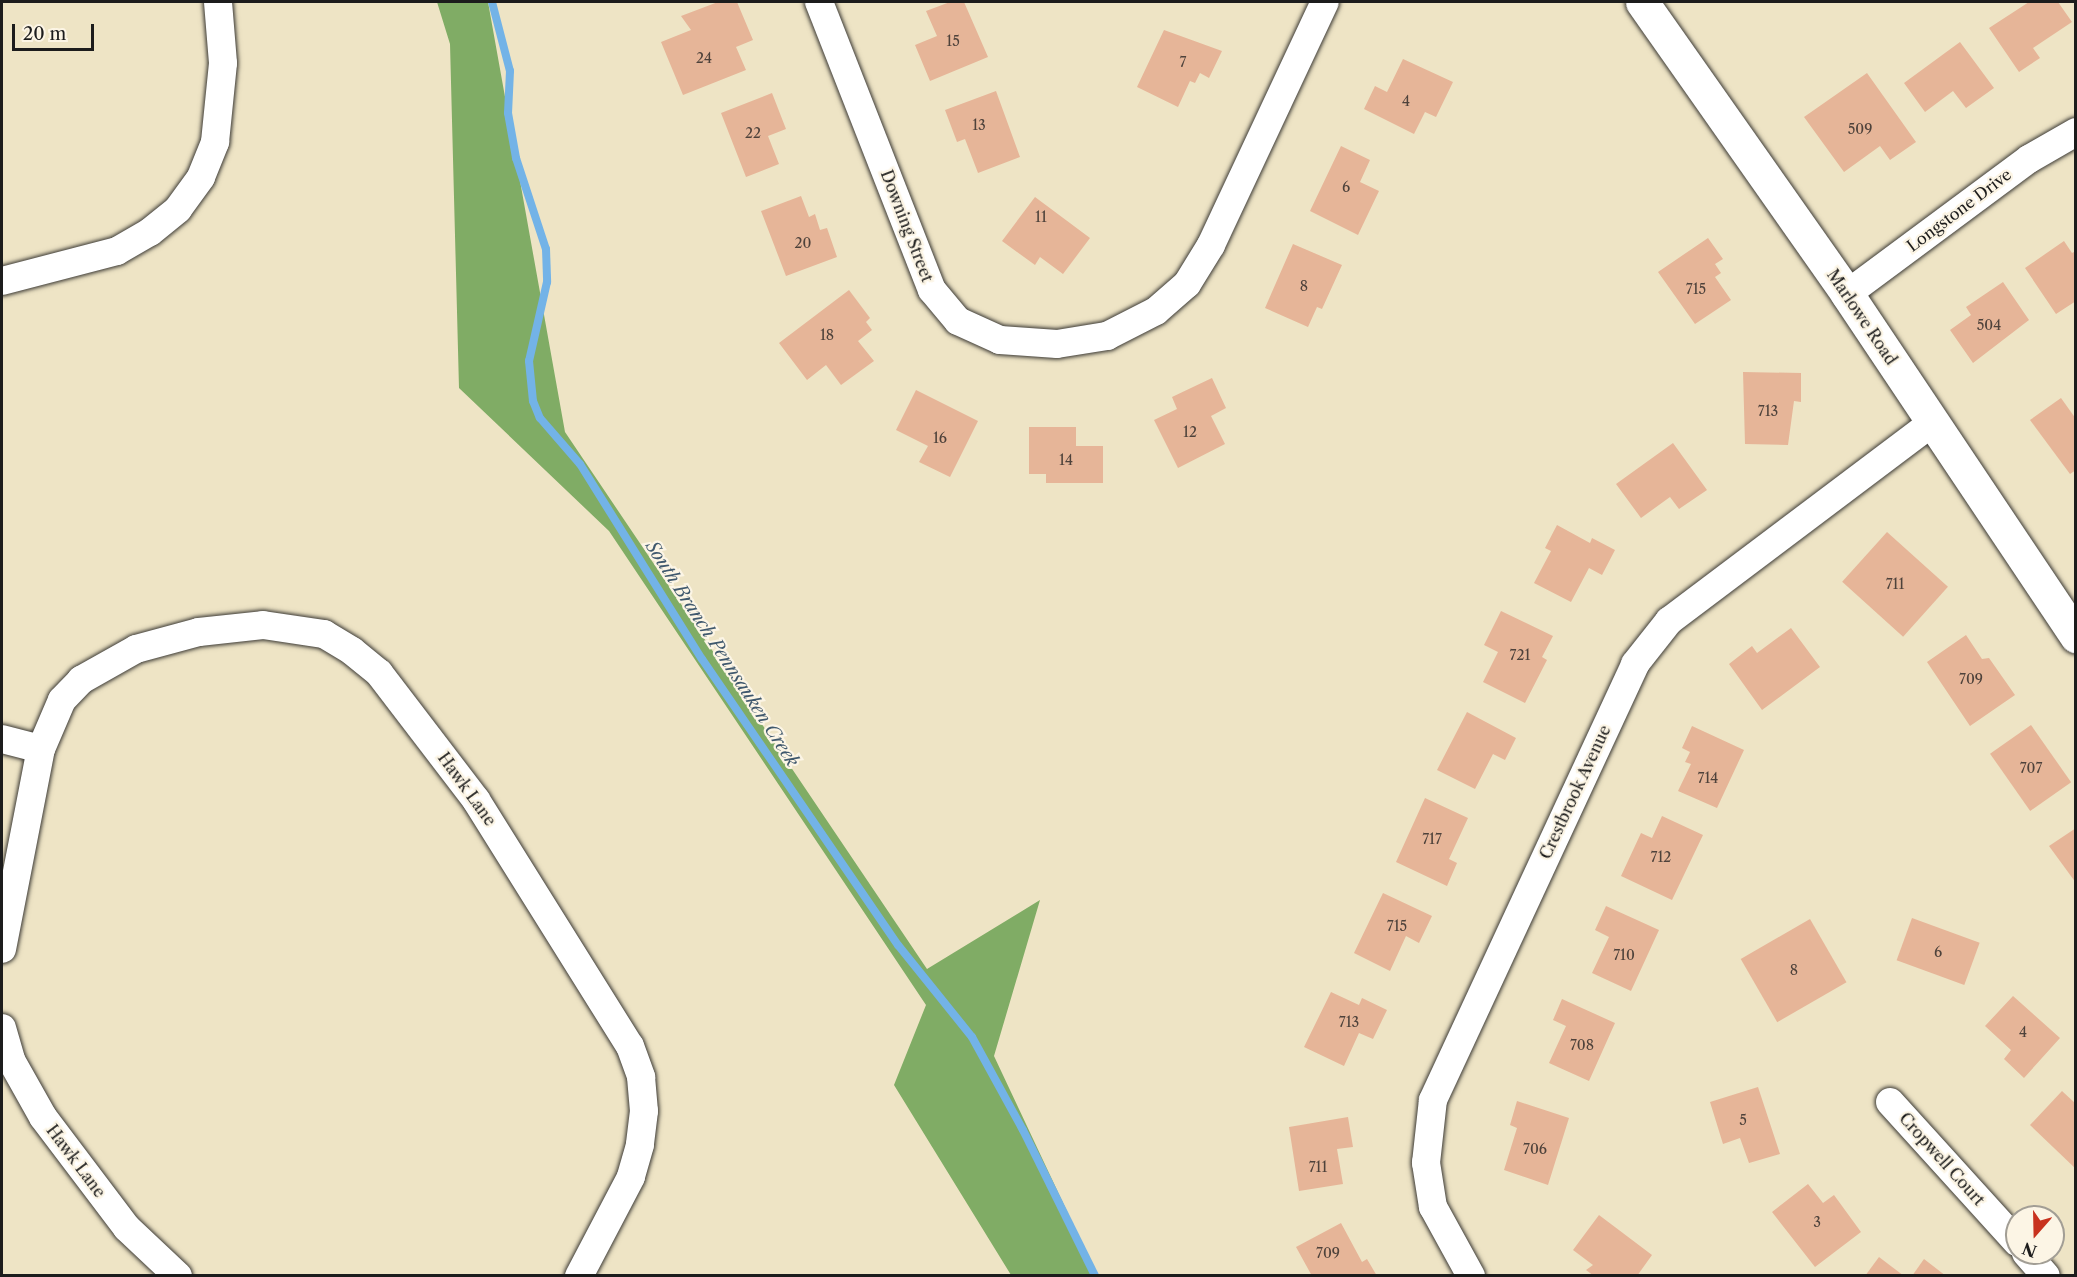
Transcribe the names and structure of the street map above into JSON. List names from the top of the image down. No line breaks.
{"streets":{"street":["Longstone Drive","Downing Street","Marlowe Road","Hawk Lane","Crestbrook Avenue","Cropwell Court"]},"crossings":[["Longstone Drive","Marlowe Road"],["Marlowe Road","Crestbrook Avenue"]],"water":["South Branch Pennsauken Creek"],"house_numbers":["15","24","7","4","13","509","22","6","11","20","8","715","504","18","713","12","16","14","711","721","709","707","714","717","712","715","6","710","8","713","4","708","5","706","711","3","709"],"scale_bar":"20 m","north":"bottom"}
